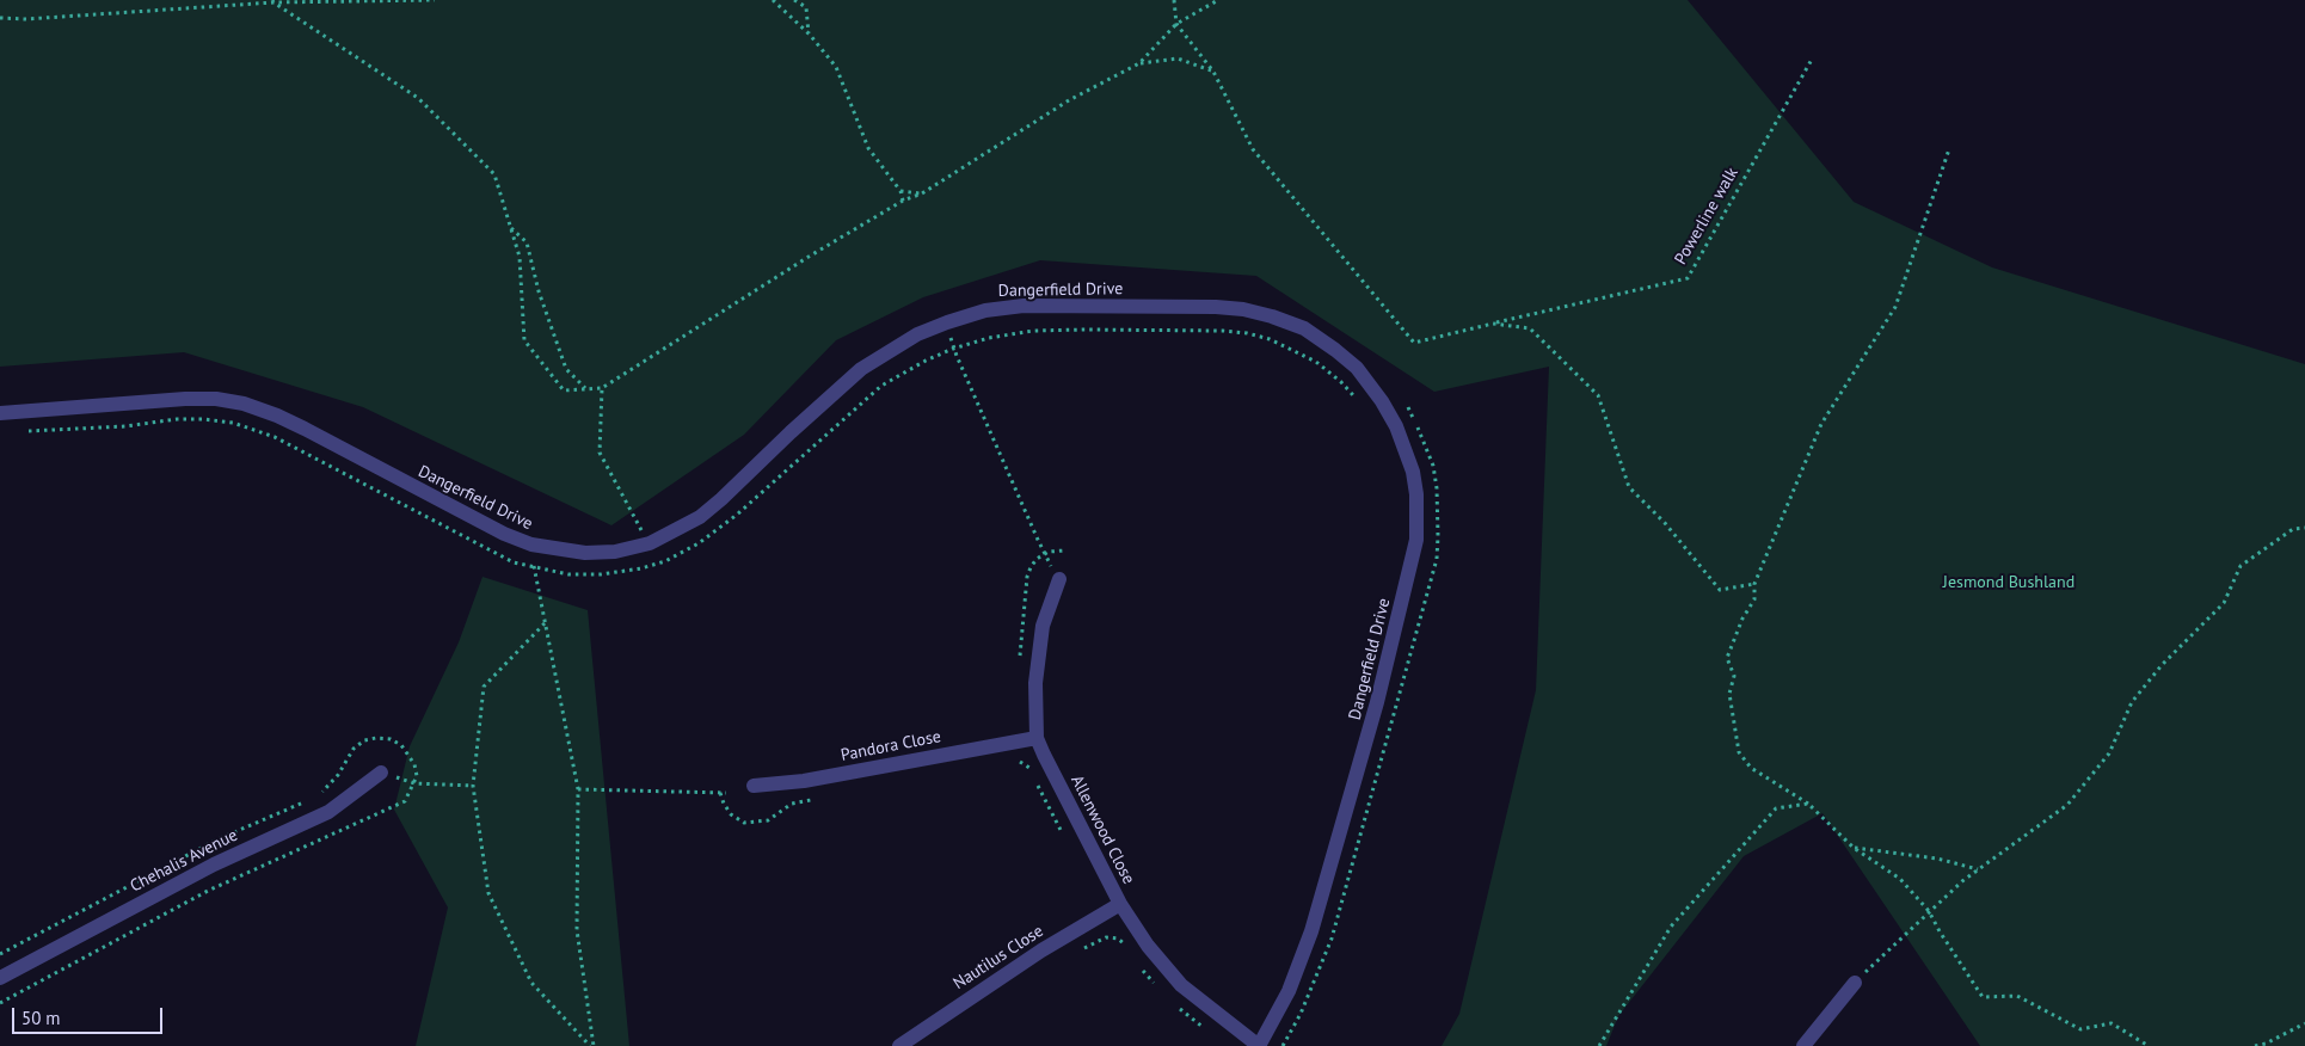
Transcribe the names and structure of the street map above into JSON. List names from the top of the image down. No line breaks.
{"streets":{"street":["Dangerfield Drive","Pandora Close","Allenwood Close","Chehalis Avenue","Nautilus Close"],"path":["Powerline walk"]},"crossings":[["Dangerfield Drive","Allenwood Close"],["Pandora Close","Allenwood Close"],["Allenwood Close","Nautilus Close"]],"parks":["Jesmond Bushland"],"scale_bar":"50 m"}
